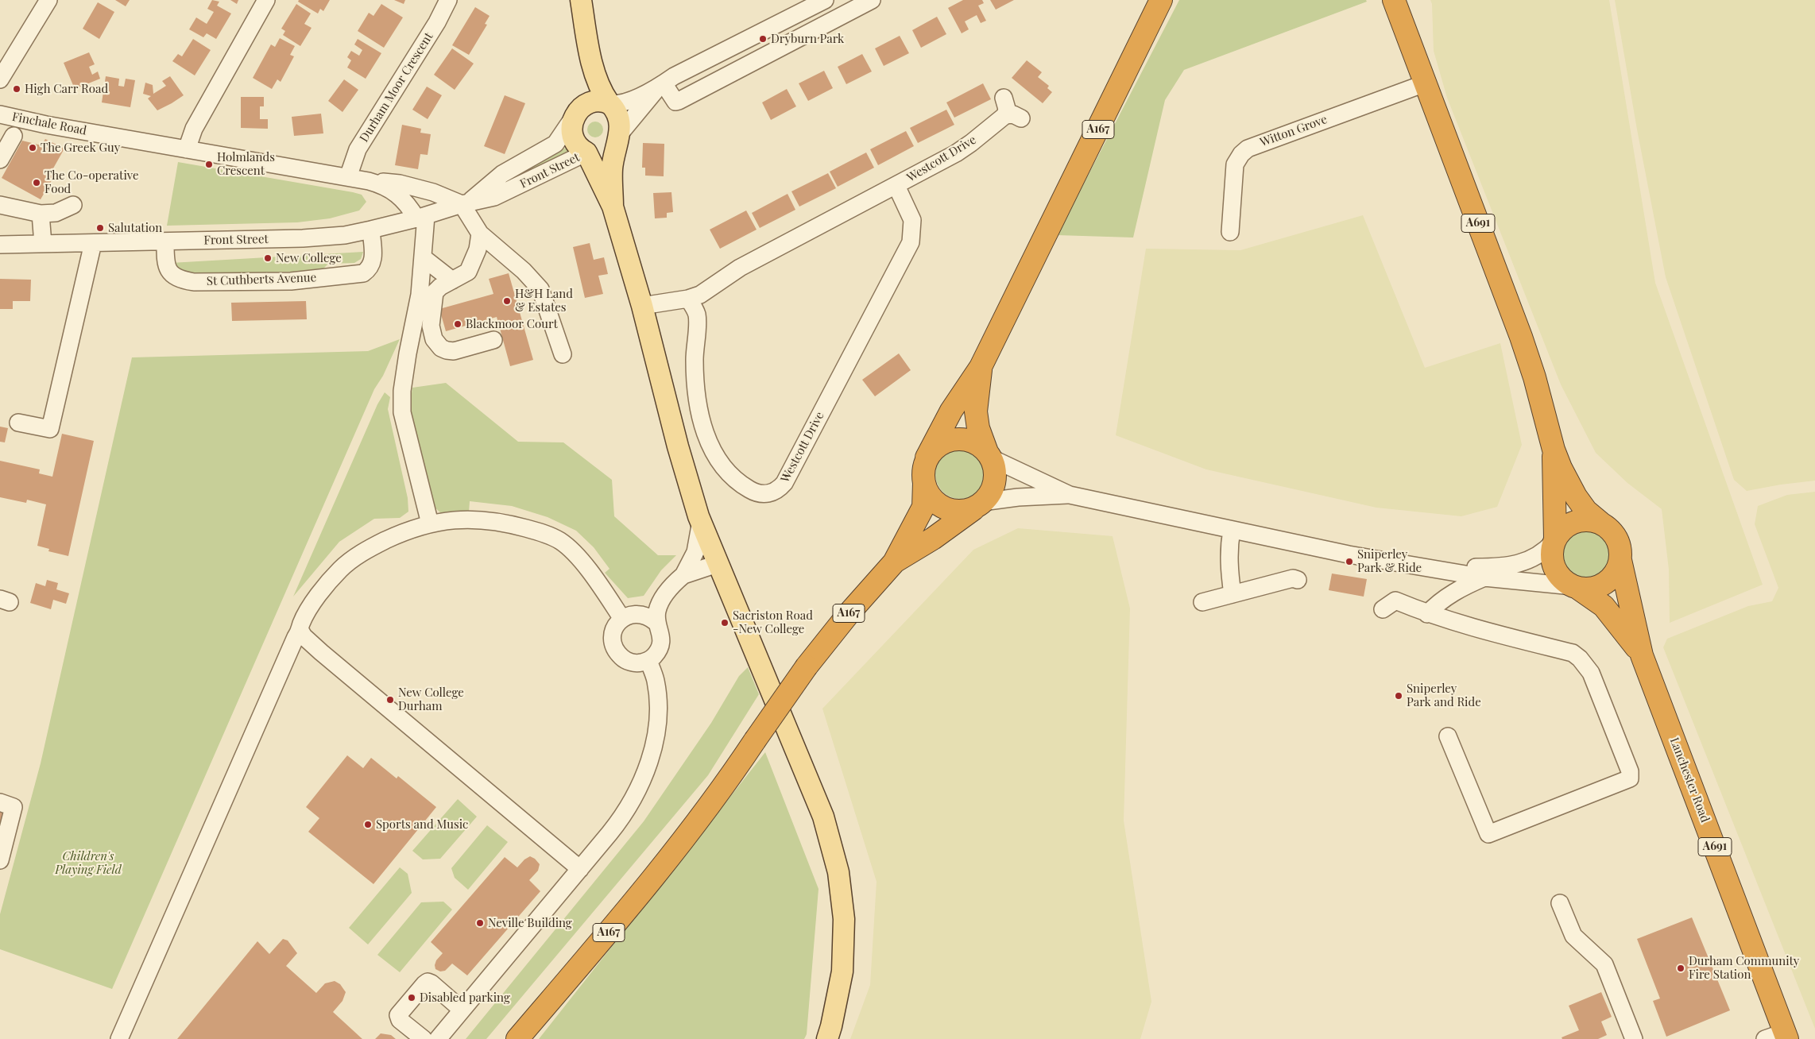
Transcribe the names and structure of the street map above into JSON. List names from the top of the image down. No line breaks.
{"streets":{"highway":["A167","A691","Lanchester Road"],"street":["Durham Moor Crescent","Finchale Road","Witton Grove","Westcott Drive","Front Street","St Cuthberts Avenue"]},"crossings":[["Durham Moor Crescent","Finchale Road"],["Finchale Road","Front Street"],["Witton Grove","A691"],["Front Street","St Cuthberts Avenue"],["A691","Lanchester Road"]],"parks":["Children's Playing Field"],"places":["Dryburn Park","High Carr Road","The Greek Guy","Holmlands Crescent","The Co-operative Food","Salutation","New College","H&H Land & Estates","Blackmoor Court","Sniperley Park & Ride","Sacriston Road -New College","Sniperley Park and Ride","New College Durham","Sports and Music","Neville Building","Durham Community Fire Station","Disabled parking"]}
